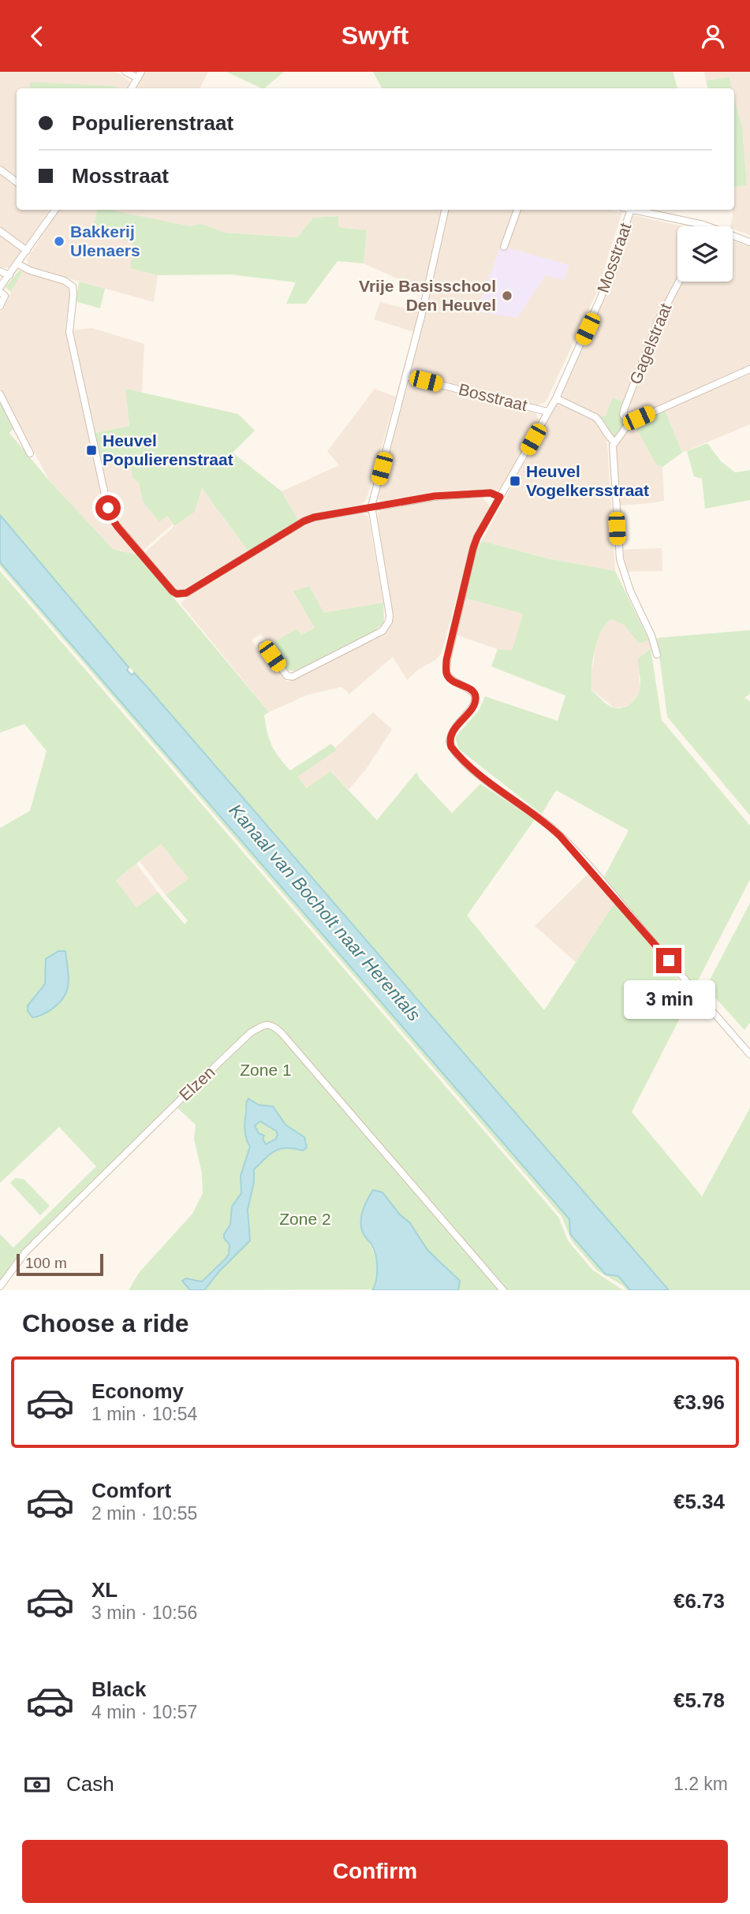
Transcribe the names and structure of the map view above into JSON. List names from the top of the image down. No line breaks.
{"streets":{"street":["Mosstraat","Gagelstraat","Bosstraat","Elzen"]},"crossings":[["Mosstraat","Bosstraat"]],"water":["Kanaal van Bocholt naar Herentals"],"parks":["Zone 1","Zone 2"],"places":{"other":["Bakkerij Ulenaers","Vrije Basisschool Den Heuvel"],"transit":["Heuvel Populierenstraat","Heuvel Vogelkersstraat"]},"scale_bar":"100 m","page":{"header":"Swyft","banner":["Populierenstraat","Mosstraat"],"bubble":"3 min","scale":"100 m","heading":"Choose a ride","list":[{"name":"Economy","note":"1 min · 10:54","value":"€3.96"},{"name":"Comfort","note":"2 min · 10:55","value":"€5.34"},{"name":"XL","note":"3 min · 10:56","value":"€6.73"},{"name":"Black","note":"4 min · 10:57","value":"€5.78"}],"pay":["Cash","1.2 km"],"buttons":"Confirm"}}
